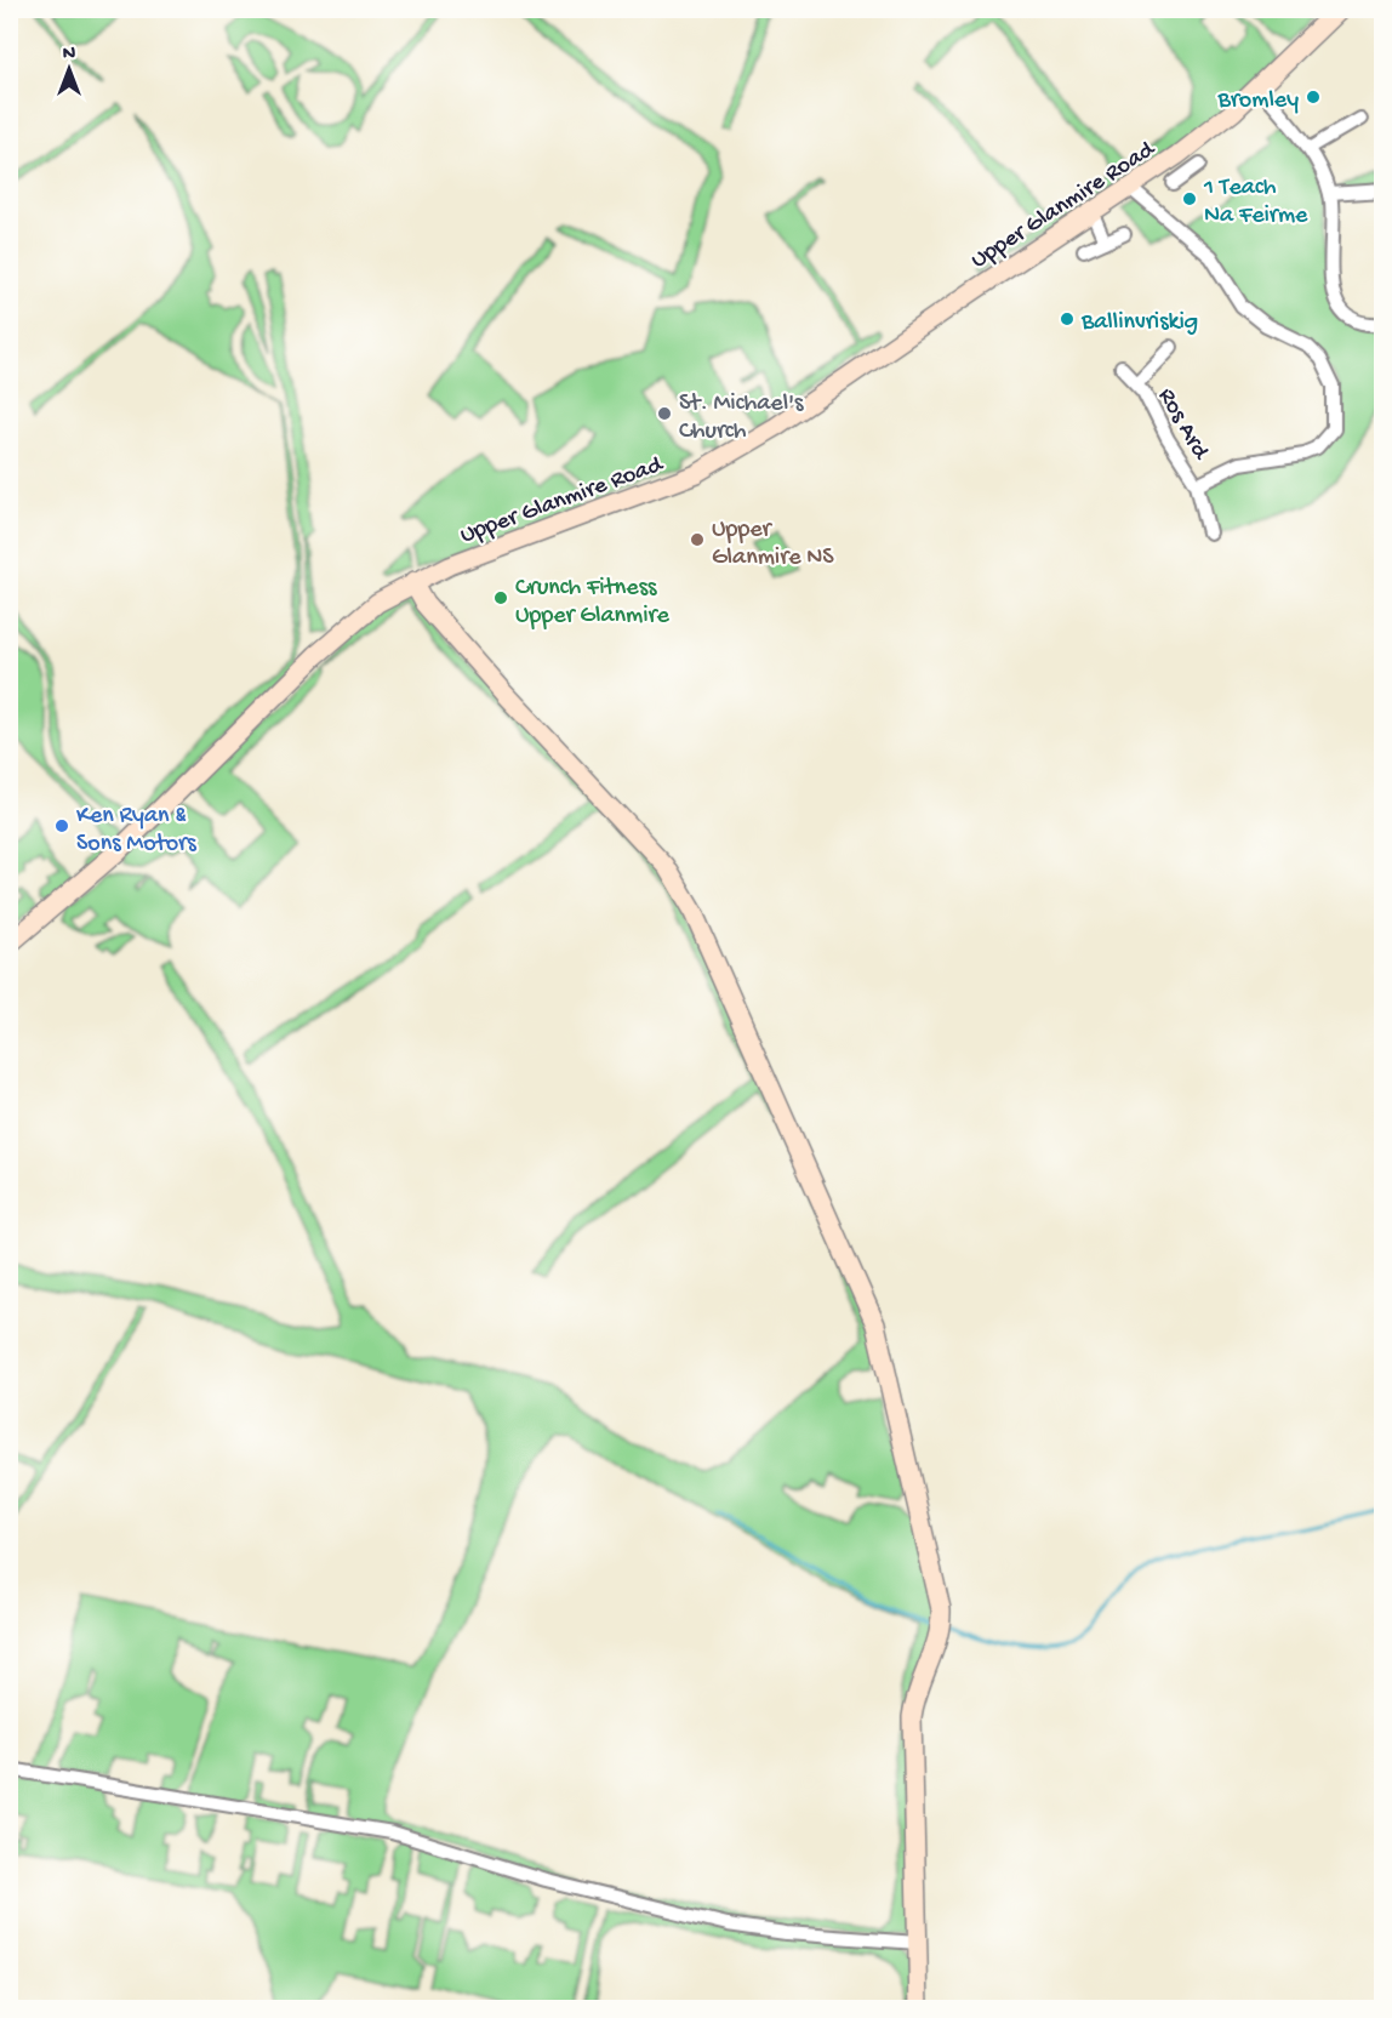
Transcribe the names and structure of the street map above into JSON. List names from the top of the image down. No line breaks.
{"streets":{"main road":["Upper Glanmire Road"],"street":["Ros Ard"]},"crossings":[["Upper Glanmire Road","Ros Ard"]],"places":["Bromley","1 Teach Na Feirme","Ballinvriskig","St. Michael's Church","Upper Glanmire NS","Crunch Fitness Upper Glanmire","Ken Ryan & Sons Motors"],"north":"top"}
